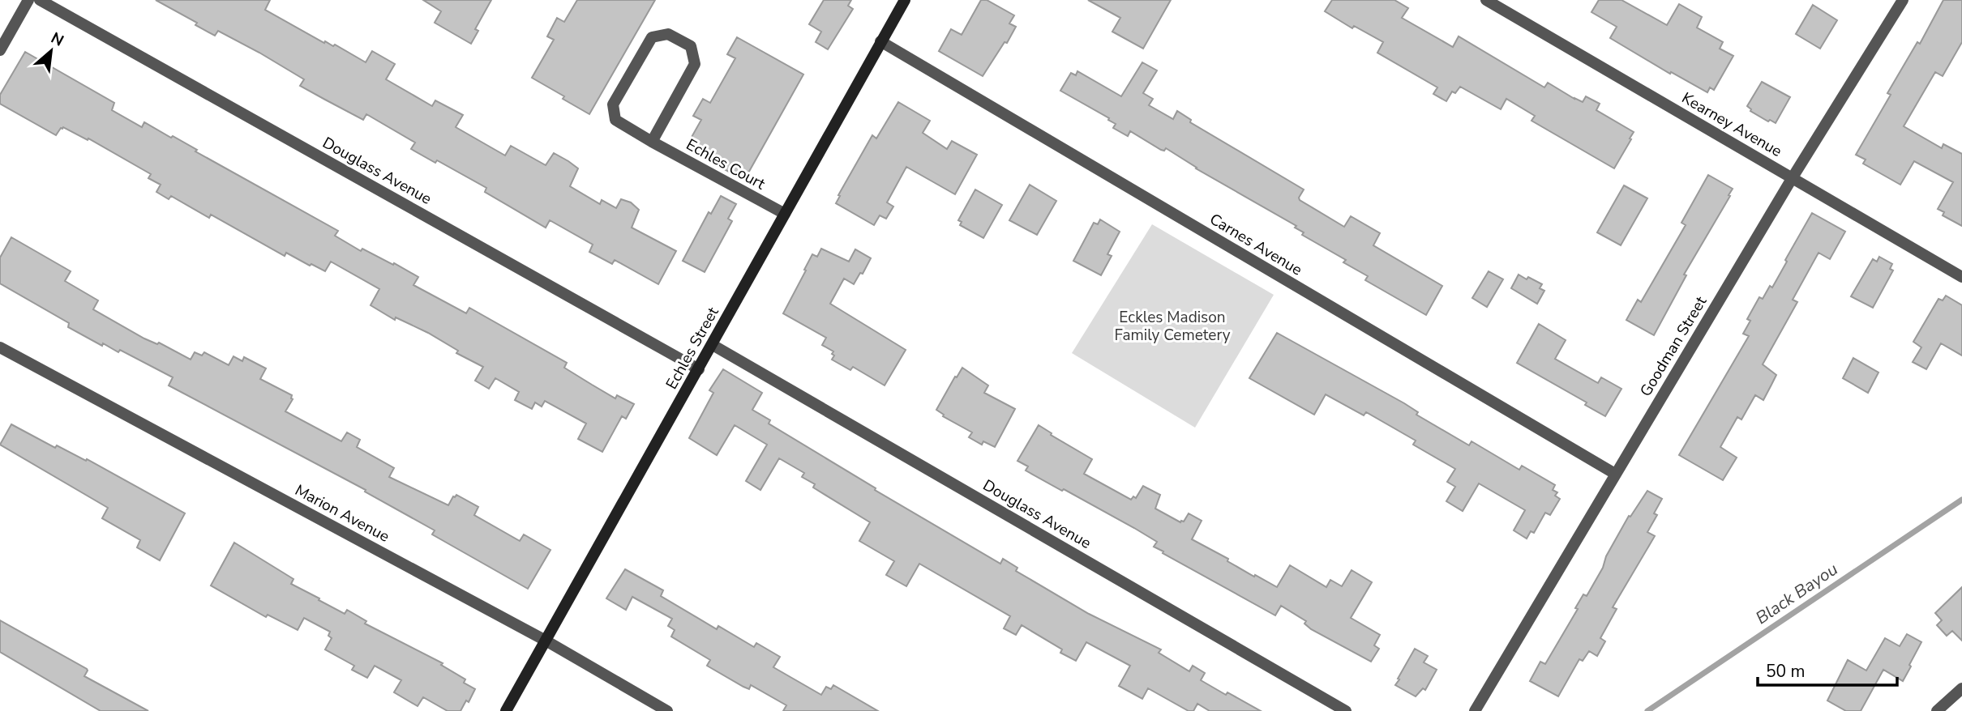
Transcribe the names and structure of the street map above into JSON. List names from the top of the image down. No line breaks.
{"streets":{"street":["Kearney Avenue","Echles Court","Douglass Avenue","Carnes Avenue","Goodman Street","Echles Street","Marion Avenue"]},"crossings":[["Kearney Avenue","Goodman Street"],["Echles Court","Echles Street"],["Douglass Avenue","Echles Street"],["Carnes Avenue","Goodman Street"],["Carnes Avenue","Echles Street"],["Echles Street","Marion Avenue"]],"water":["Black Bayou"],"parks":["Eckles Madison Family Cemetery"],"scale_bar":"50 m","north":"top right"}
